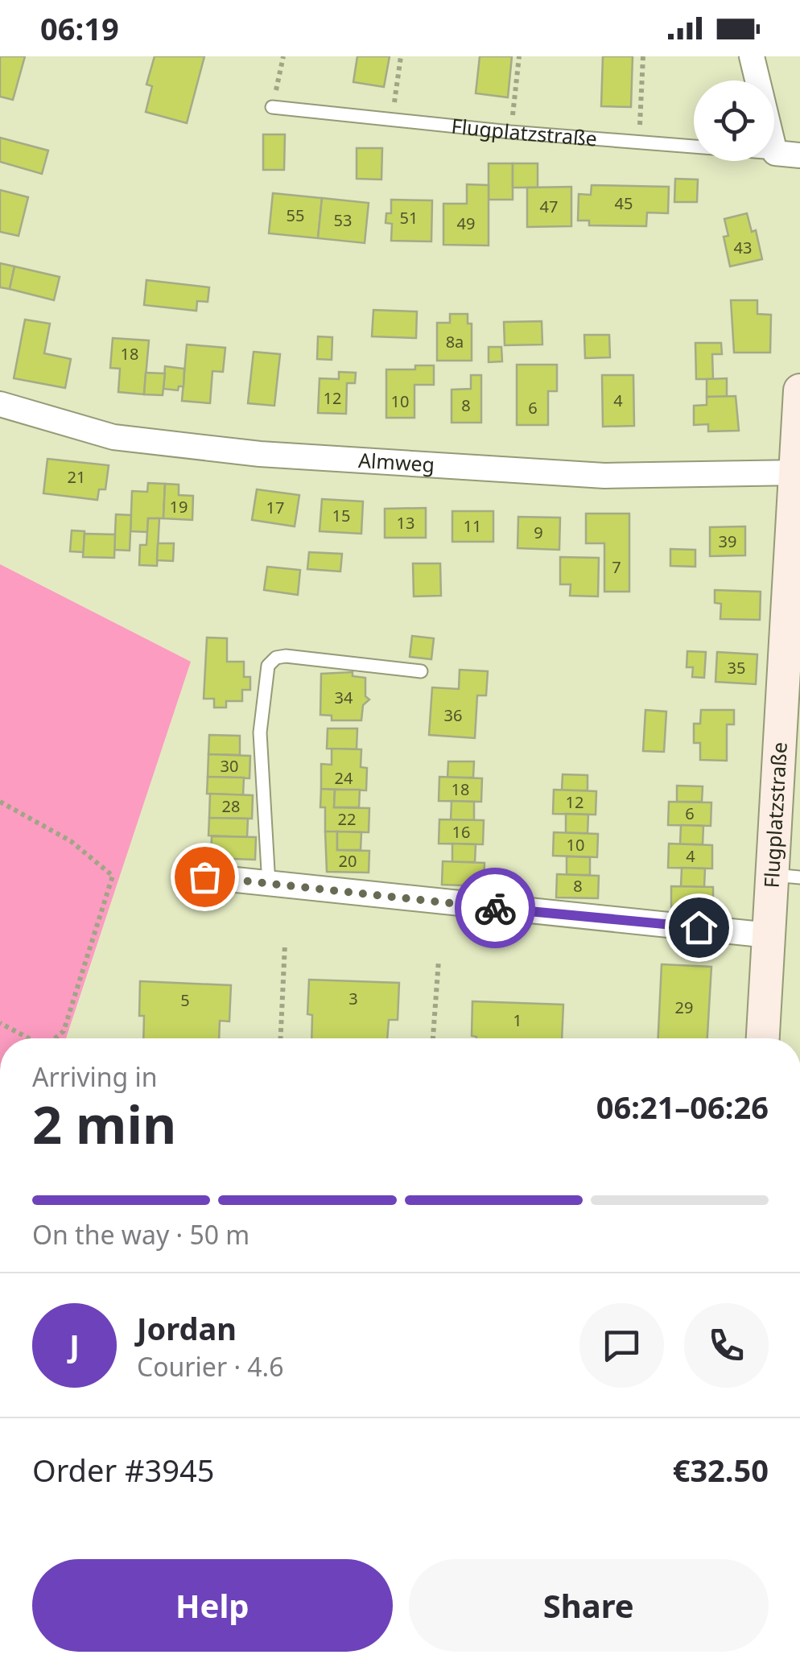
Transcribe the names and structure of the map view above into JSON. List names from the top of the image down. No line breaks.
{"streets":{"street":["Flugplatzstraße","Almweg"]},"crossings":[["Flugplatzstraße","Almweg"]],"house_numbers":["45","47","55","51","53","49","43","8a","18","12","4","10","8","6","21","19","17","15","13","11","9","39","7","35","34","36","30","24","18","12","28","6","22","16","10","4","20","8","3","5","29","1"],"page":{"status":"06:19","heading":["2 min","Arriving in","06:21–06:26"],"panel":["Jordan","Courier · 4.6","Order #3945","€32.50"],"bar":"On the way · 50 m","round":"J","buttons":["Help","Share"]}}
